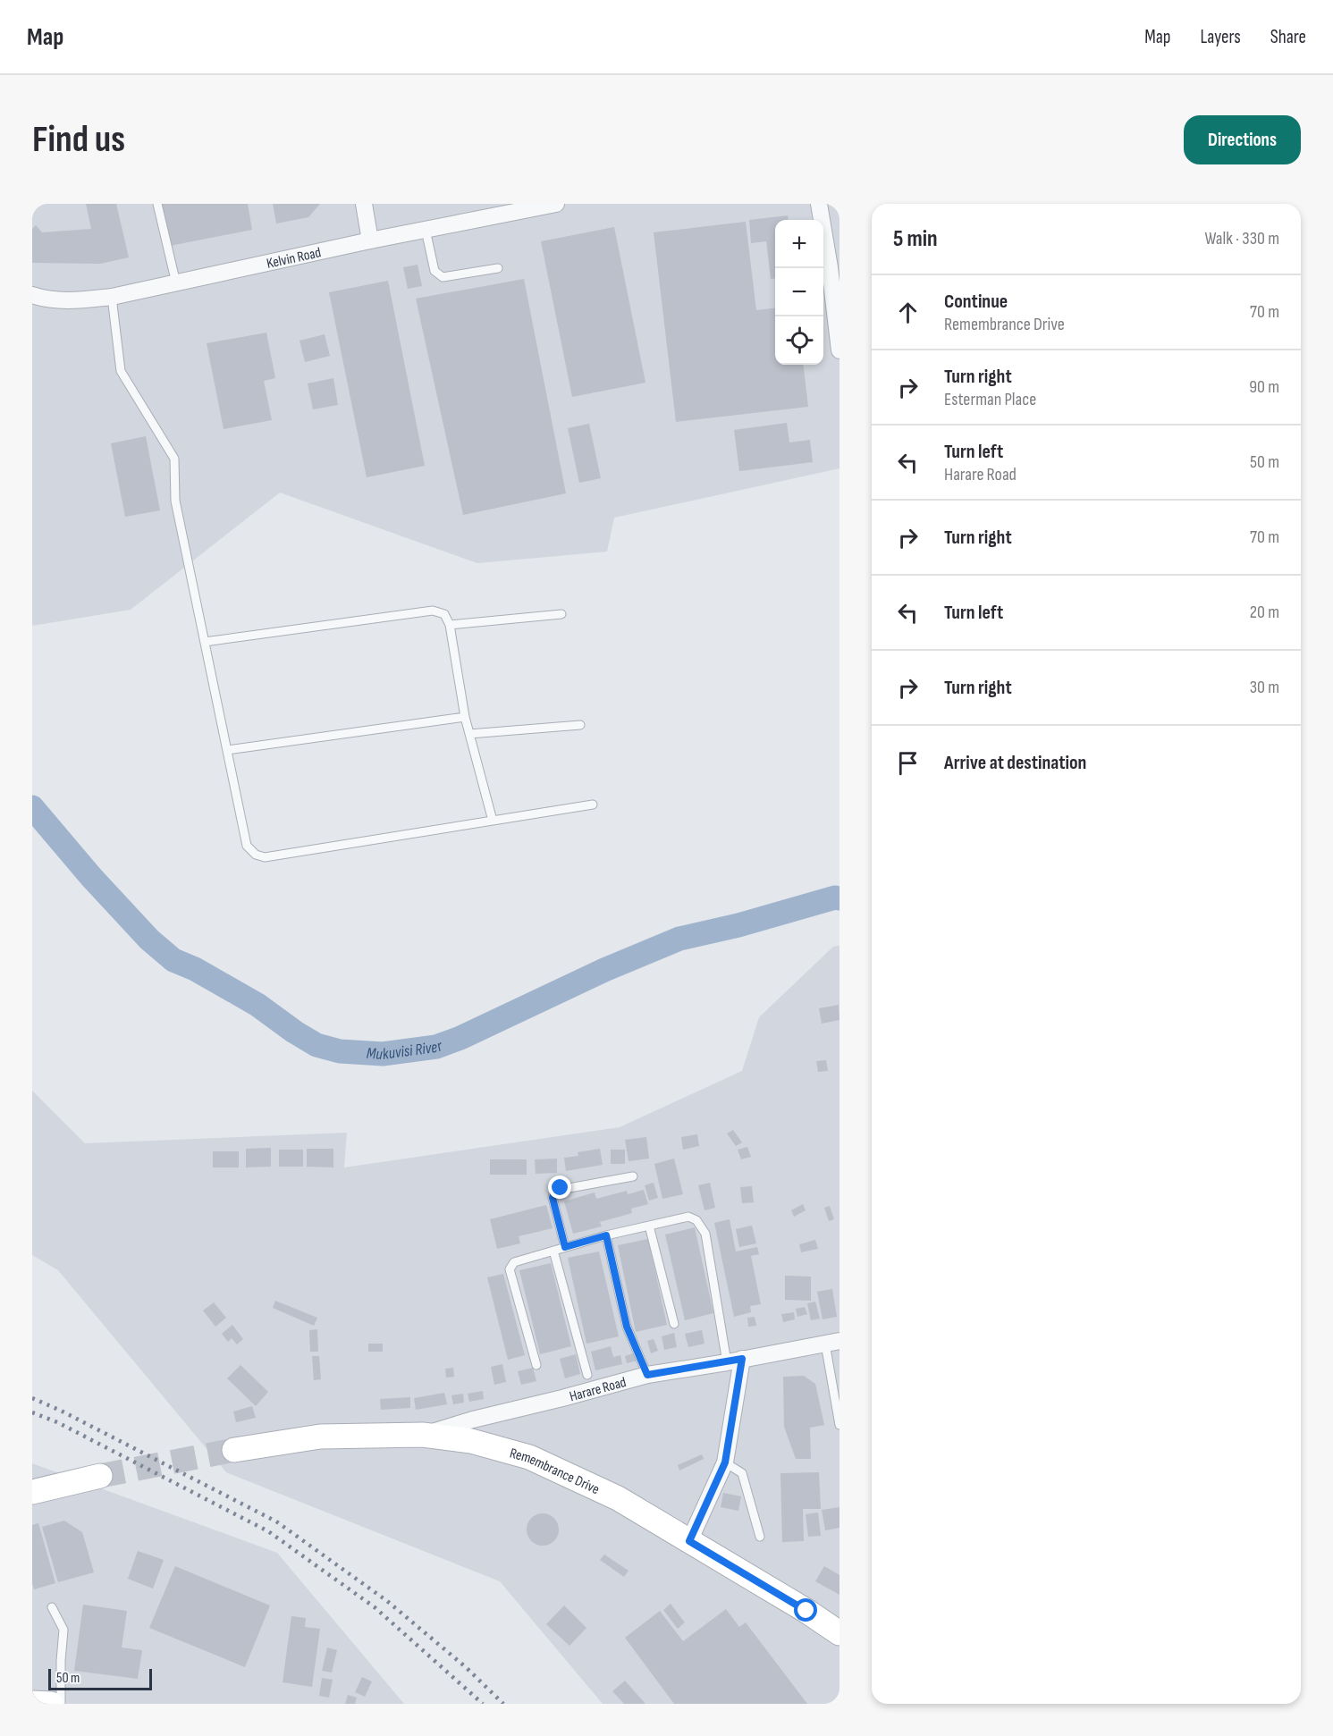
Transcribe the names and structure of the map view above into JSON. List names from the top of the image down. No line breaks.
{"streets":{"street":["Kelvin Road","Harare Road","Remembrance Drive"]},"crossings":[["Harare Road","Remembrance Drive"]],"water":["Mukuvisi River"],"scale_bar":"50 m","page":{"header":"Map","nav":["Map","Layers","Share"],"buttons":"Directions","title":"Find us","heading":["5 min","Walk · 330 m"],"map_buttons":["+","−"],"list":[["Continue","Remembrance Drive","70 m"],["Turn right","Esterman Place","90 m"],["Turn left","Harare Road","50 m"],["Turn right","70 m"],["Turn left","20 m"],["Turn right","30 m"],"Arrive at destination"],"scale":"50 m"}}
